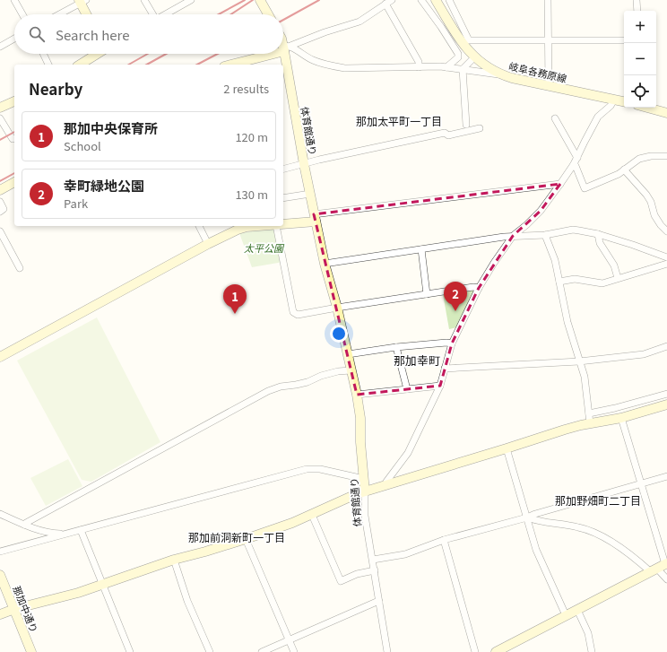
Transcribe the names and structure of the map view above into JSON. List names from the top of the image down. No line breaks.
{"streets":{"street":["岐阜各務原線","体育館通り","那加中通り"]},"districts":["那加太平町一丁目","那加幸町","那加野畑町二丁目","那加前洞新町一丁目"],"parks":["太平公園"],"page":{"map_buttons":["+","−"],"search":"Search here","heading":["Nearby","2 results"],"list":[{"mark":"1","name":"那加中央保育所","note":"School","value":"120 m"},{"mark":"2","name":"幸町緑地公園","note":"Park","value":"130 m"}],"pins":["2","1"]}}
